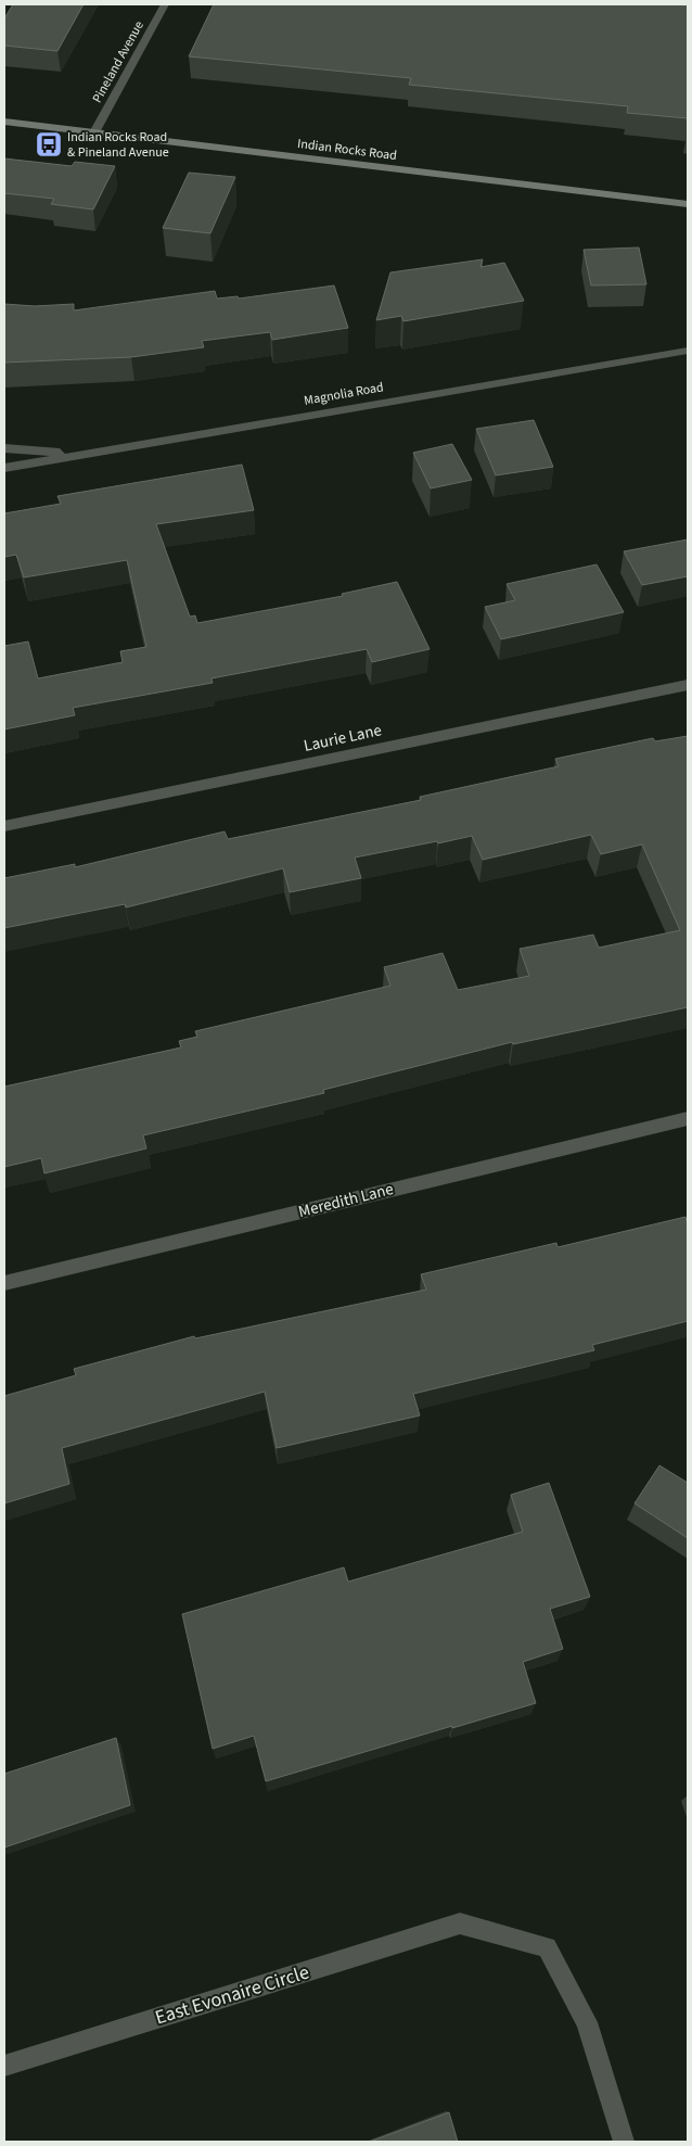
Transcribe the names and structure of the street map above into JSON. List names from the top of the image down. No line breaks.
{"streets":{"street":["Pineland Avenue","Indian Rocks Road","Magnolia Road","Laurie Lane","Meredith Lane","East Evonaire Circle"]},"crossings":[["Pineland Avenue","Indian Rocks Road"]],"places":{"bus stop":["Indian Rocks Road & Pineland Avenue"]}}
